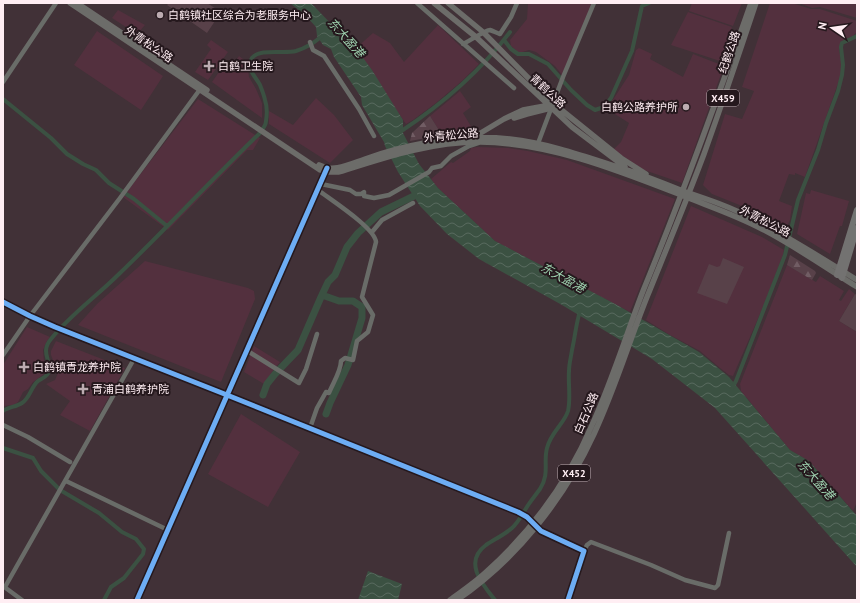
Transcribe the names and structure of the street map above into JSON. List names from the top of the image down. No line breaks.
{"streets":{"main road":["外青松公路","纪鹤公路","青鹤公路","X459","白石公路","X452"]},"crossings":[["外青松公路","纪鹤公路"],["外青松公路","青鹤公路"],["外青松公路","白石公路"],["纪鹤公路","白石公路"]],"water":["东大盈港"],"places":{"other":["白鹤镇社区综合为老服务中心","白鹤公路养护所"],"health":["白鹤卫生院","白鹤镇青龙养护院","青浦白鹤养护院"]},"north":"left"}
